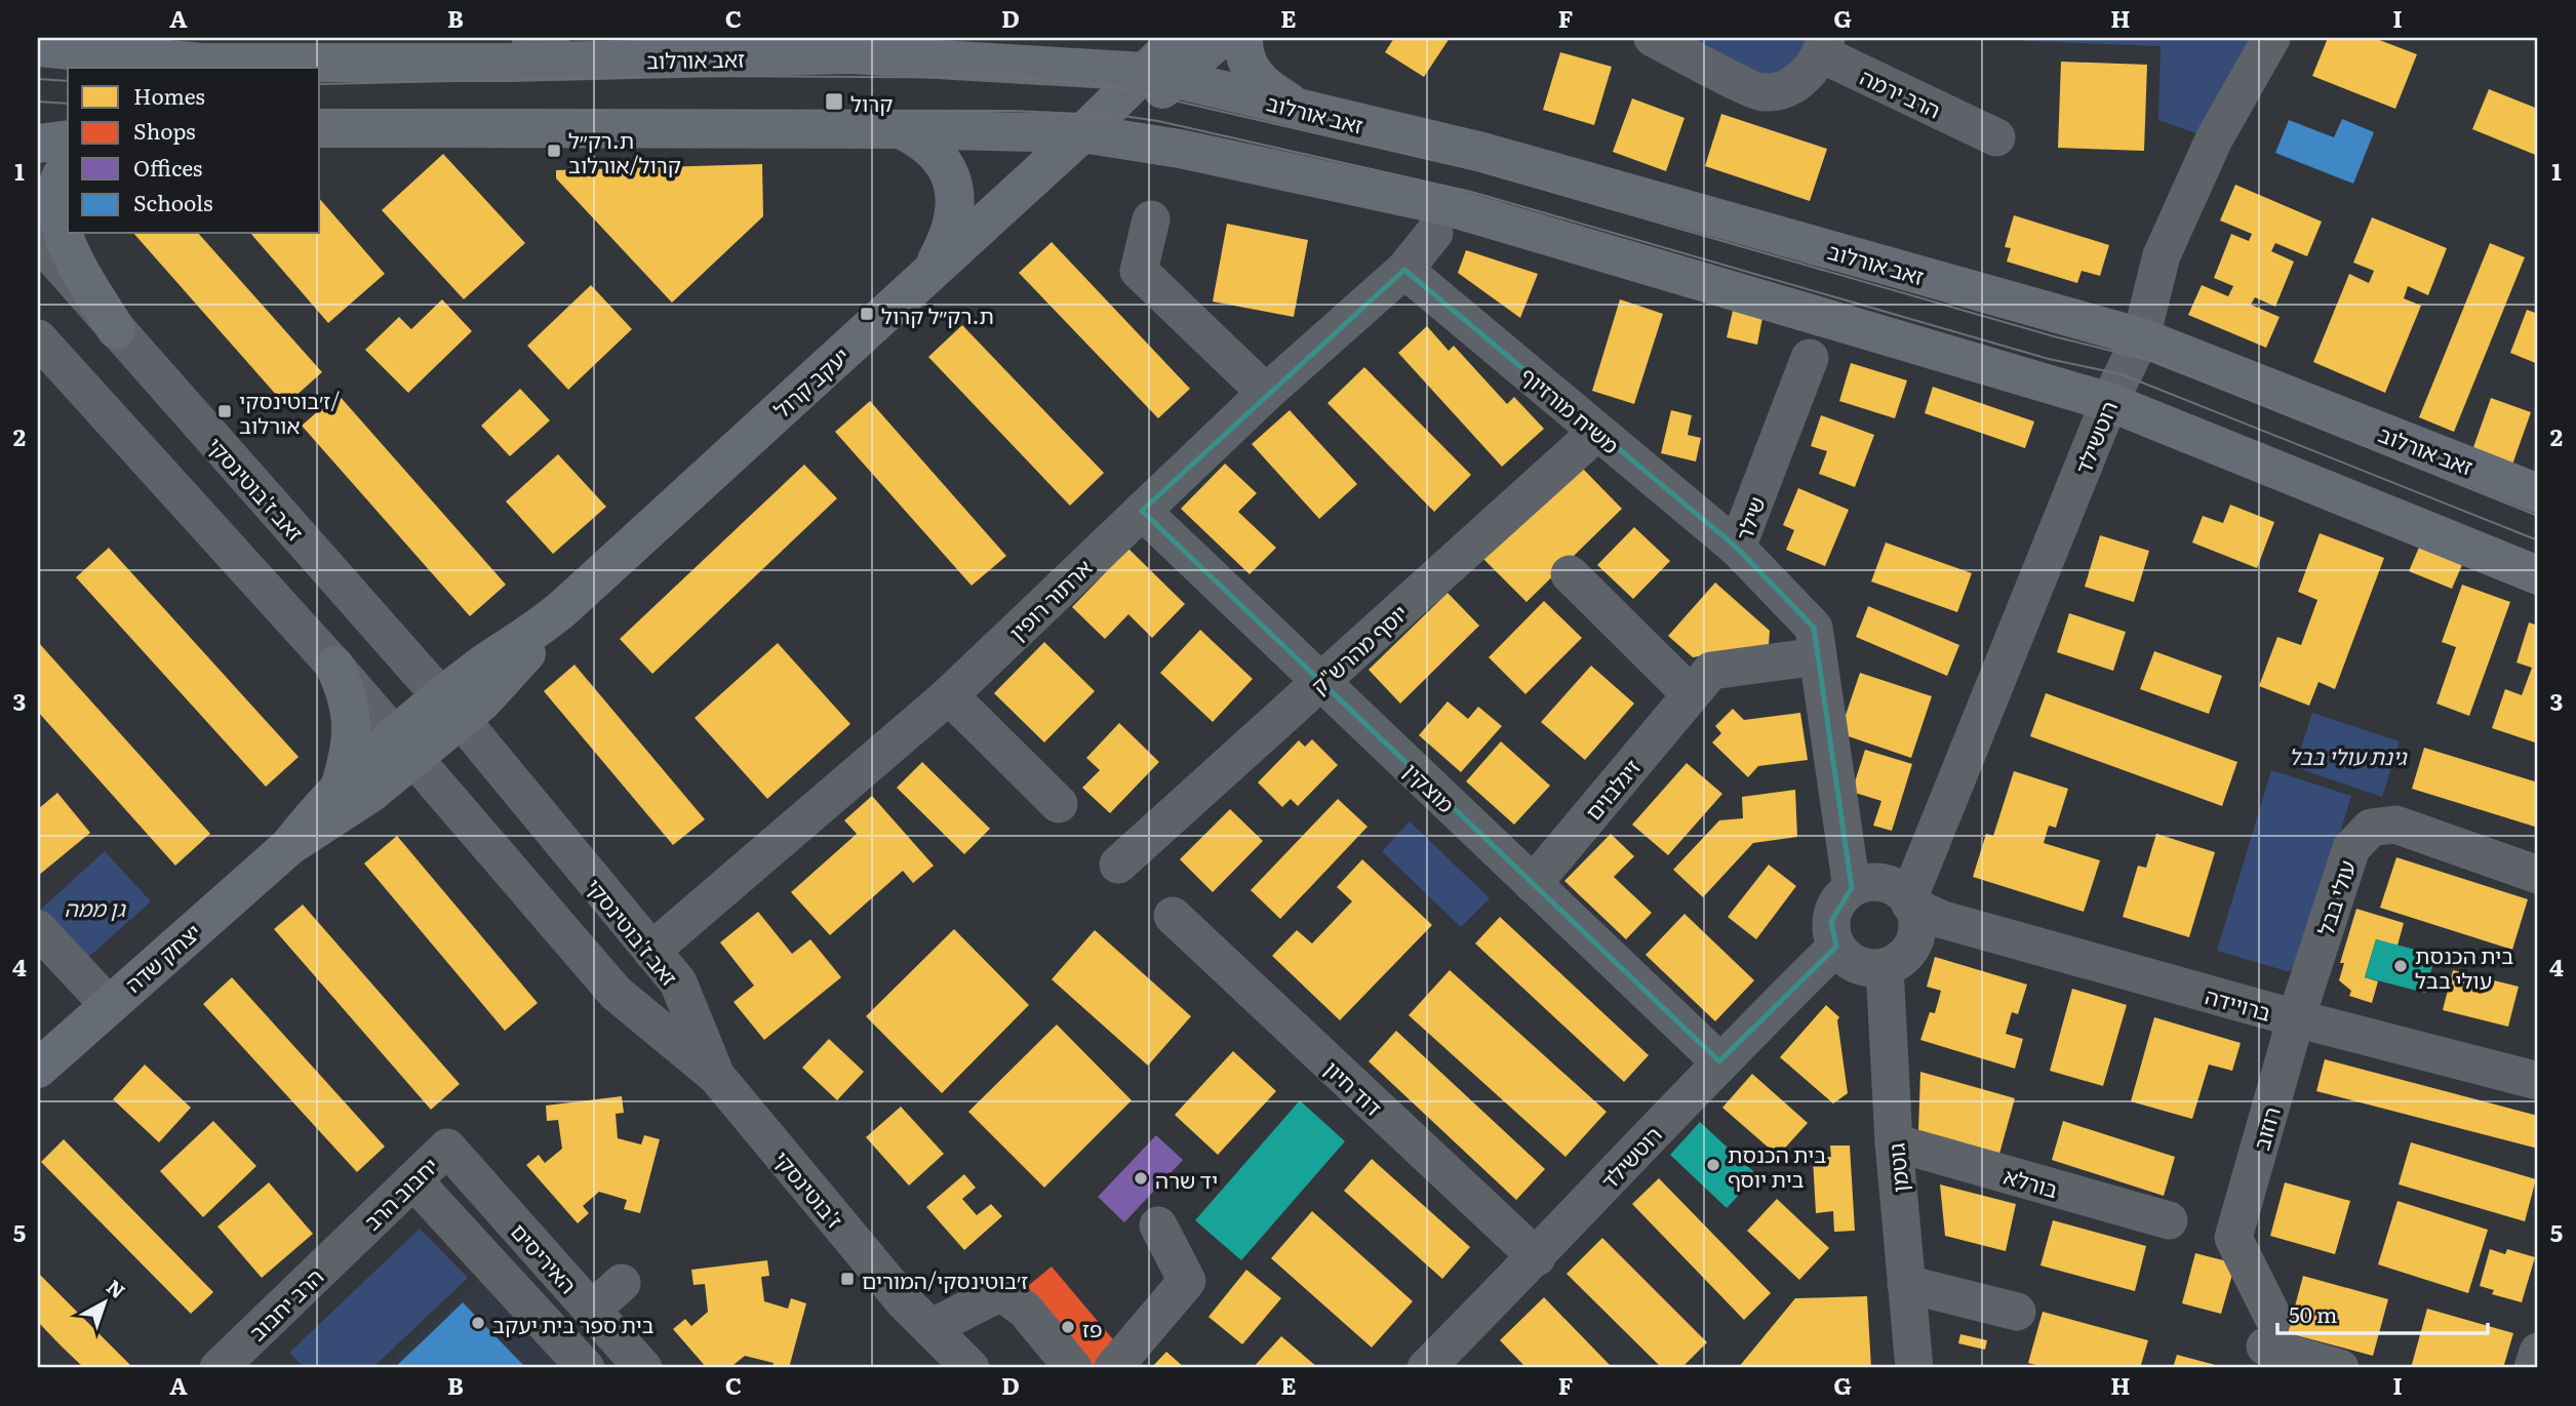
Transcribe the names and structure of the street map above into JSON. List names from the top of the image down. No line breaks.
{"streets":{"main road":["זאב אורלוב","יעקב קרול","יצחק שדה"],"street":["הרב ירמה","משיח מורזיוף","רוטשילד","זאב ז'בוטינסקי","שילר","ארתור רופין","יוסף מהרש\"ק","מוצקין","זיגלבוים","עולי בבל","ברויידה","דוד חיון","רוזוב","גוטמן","בורלא","ז'בוטינסקי","יחבוב הרב","האיריסים","הרב יחבוב"]},"crossings":[["זאב אורלוב","יעקב קרול"],["זאב אורלוב","רוטשילד"],["יעקב קרול","זאב ז'בוטינסקי"],["יעקב קרול","יצחק שדה"],["משיח מורזיוף","שילר"],["משיח מורזיוף","ארתור רופין"],["משיח מורזיוף","יוסף מהרש\"ק"],["רוטשילד","מוצקין"],["רוטשילד","ברויידה"],["רוטשילד","דוד חיון"],["רוטשילד","גוטמן"],["זאב ז'בוטינסקי","ארתור רופין"],["זאב ז'בוטינסקי","יצחק שדה"],["זאב ז'בוטינסקי","ז'בוטינסקי"],["שילר","זיגלבוים"],["ארתור רופין","מוצקין"],["יוסף מהרש\"ק","מוצקין"],["מוצקין","זיגלבוים"],["עולי בבל","ברויידה"],["עולי בבל","רוזוב"],["ברויידה","רוזוב"],["ברויידה","גוטמן"],["גוטמן","בורלא"],["יחבוב הרב","האיריסים"],["יחבוב הרב","הרב יחבוב"]],"parks":["גינת עולי בבל","גן ממה"],"places":{"transit":["קרול","ת.רק״ל קרול/אורלוב","ת.רק״ל קרול","ז׳בוטינסקי/ אורלוב","ז׳בוטינסקי/המורים"],"other":["בית הכנסת עולי בבל","בית הכנסת בית יוסף","יד שרה","בית ספר בית יעקב","פז"]},"legend":["Homes","Shops","Offices","Schools"],"scale_bar":"50 m","north":"top right","grid":{"columns":["A","B","C","D","E","F","G","H","I"],"rows":["1","2","3","4","5"]}}
